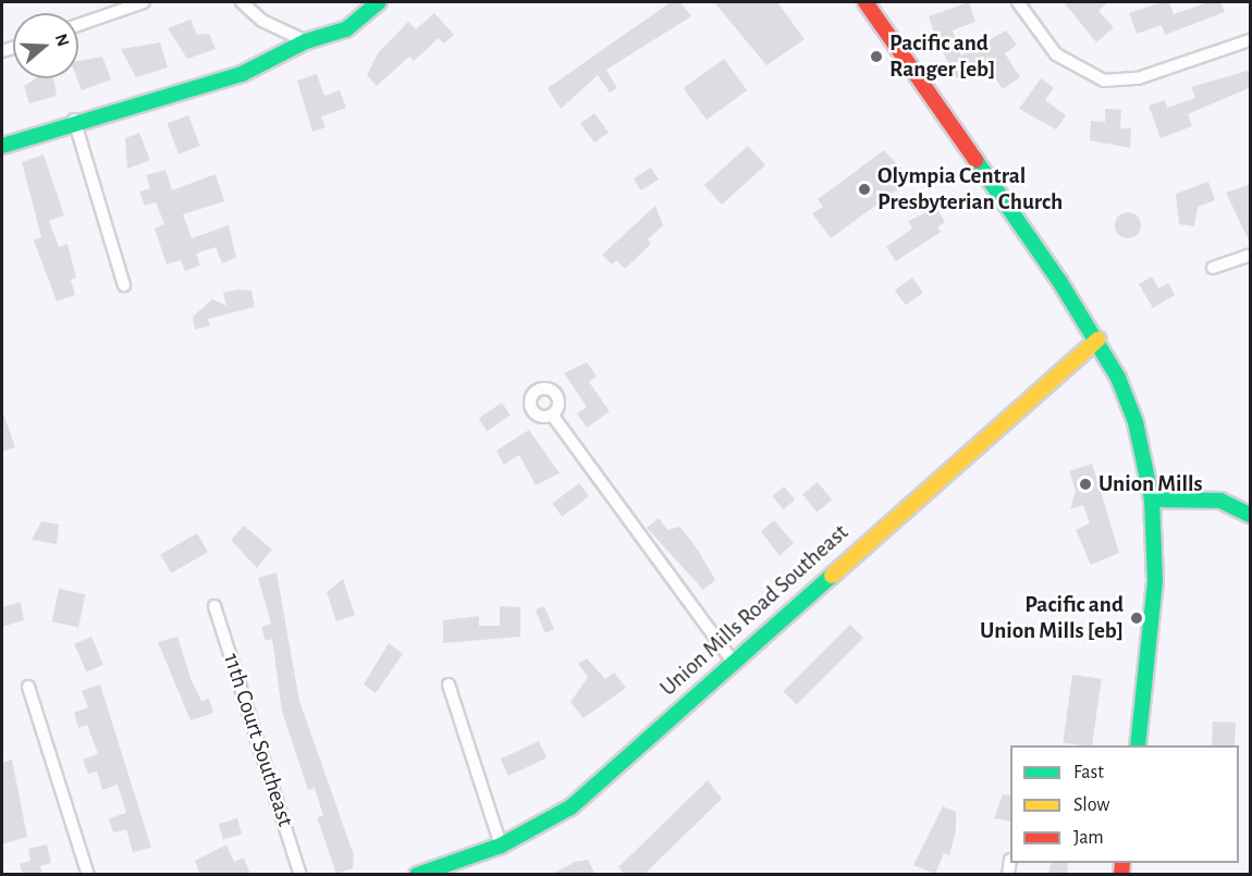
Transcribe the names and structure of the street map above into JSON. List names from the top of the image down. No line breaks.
{"streets":{"street":["Union Mills Road Southeast","11th Court Southeast"]},"places":["Pacific and Ranger [eb]","Olympia Central Presbyterian Church","Union Mills","Pacific and Union Mills [eb]"],"legend":["Fast","Slow","Jam"],"north":"right"}
